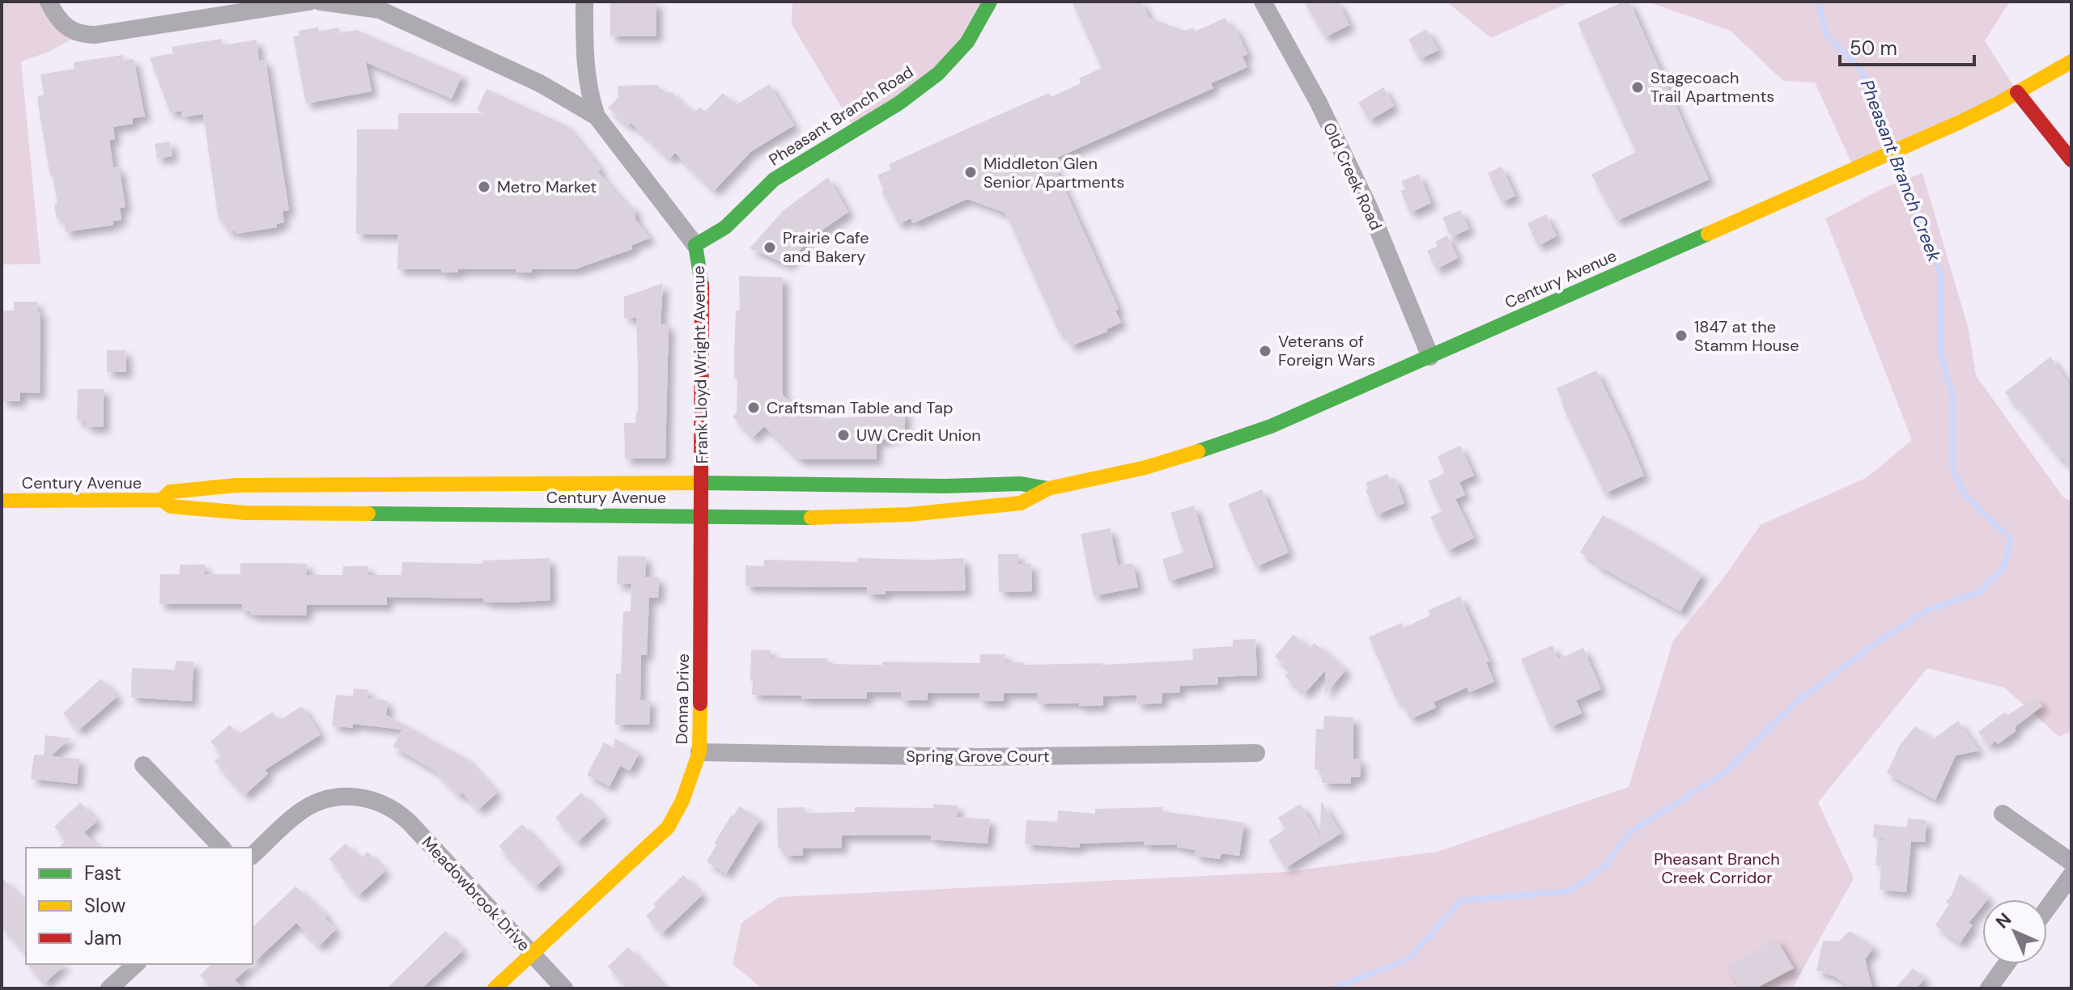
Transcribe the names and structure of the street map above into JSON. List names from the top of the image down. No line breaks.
{"streets":{"main road":["Pheasant Branch Road","Century Avenue","Frank Lloyd Wright Avenue","Donna Drive"],"street":["Old Creek Road","Spring Grove Court","Meadowbrook Drive"]},"crossings":[["Pheasant Branch Road","Frank Lloyd Wright Avenue"],["Old Creek Road","Century Avenue"],["Century Avenue","Frank Lloyd Wright Avenue"],["Century Avenue","Donna Drive"],["Frank Lloyd Wright Avenue","Donna Drive"],["Donna Drive","Spring Grove Court"],["Donna Drive","Meadowbrook Drive"]],"water":["Pheasant Branch Creek"],"parks":["Pheasant Branch Creek Corridor"],"places":["Stagecoach Trail Apartments","Middleton Glen Senior Apartments","Metro Market","Prairie Cafe and Bakery","1847 at the Stamm House","Veterans of Foreign Wars","Craftsman Table and Tap","UW Credit Union"],"legend":["Fast","Slow","Jam"],"scale_bar":"50 m","north":"top left"}
